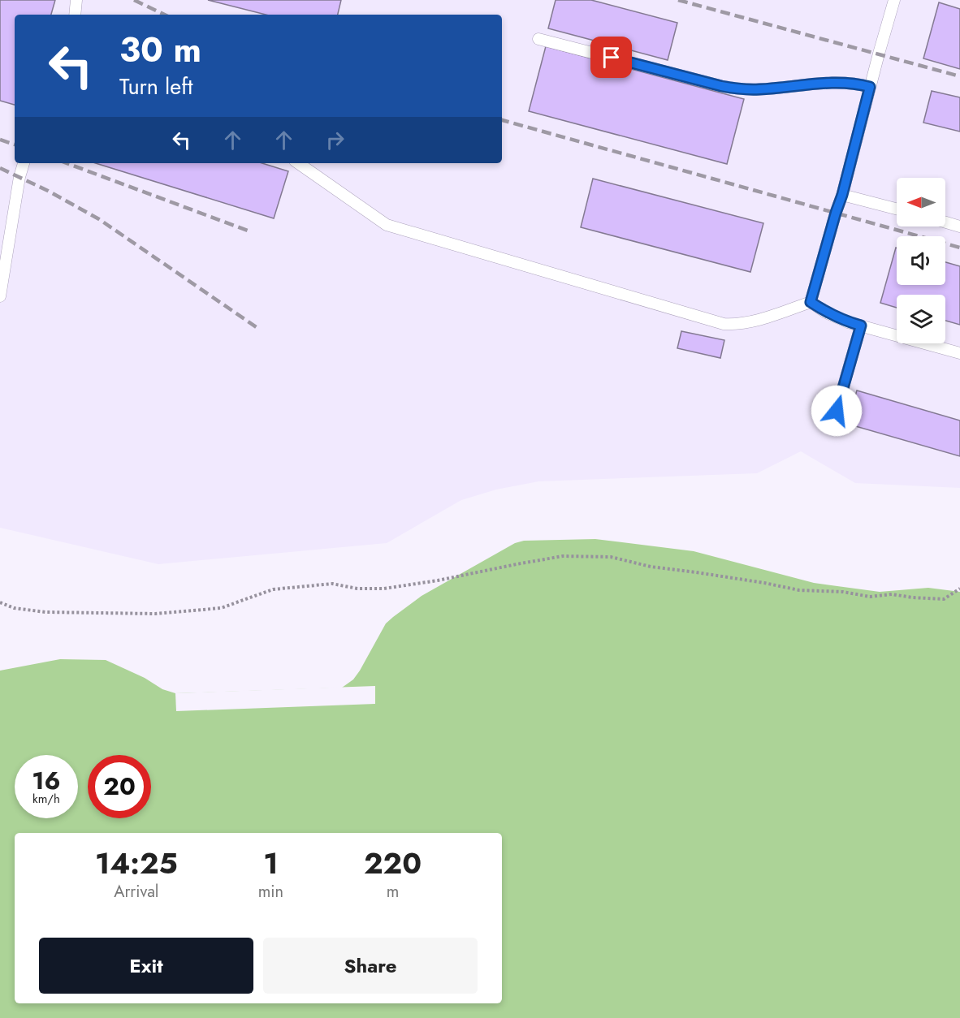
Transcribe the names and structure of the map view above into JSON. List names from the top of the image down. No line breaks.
{"north":"left","page":{"turn":["30 m","Turn left"],"speed":"16 km/h","limit":"20","eta":["14:25","Arrival","1","min","220","m"],"buttons":["Exit","Share"]}}
